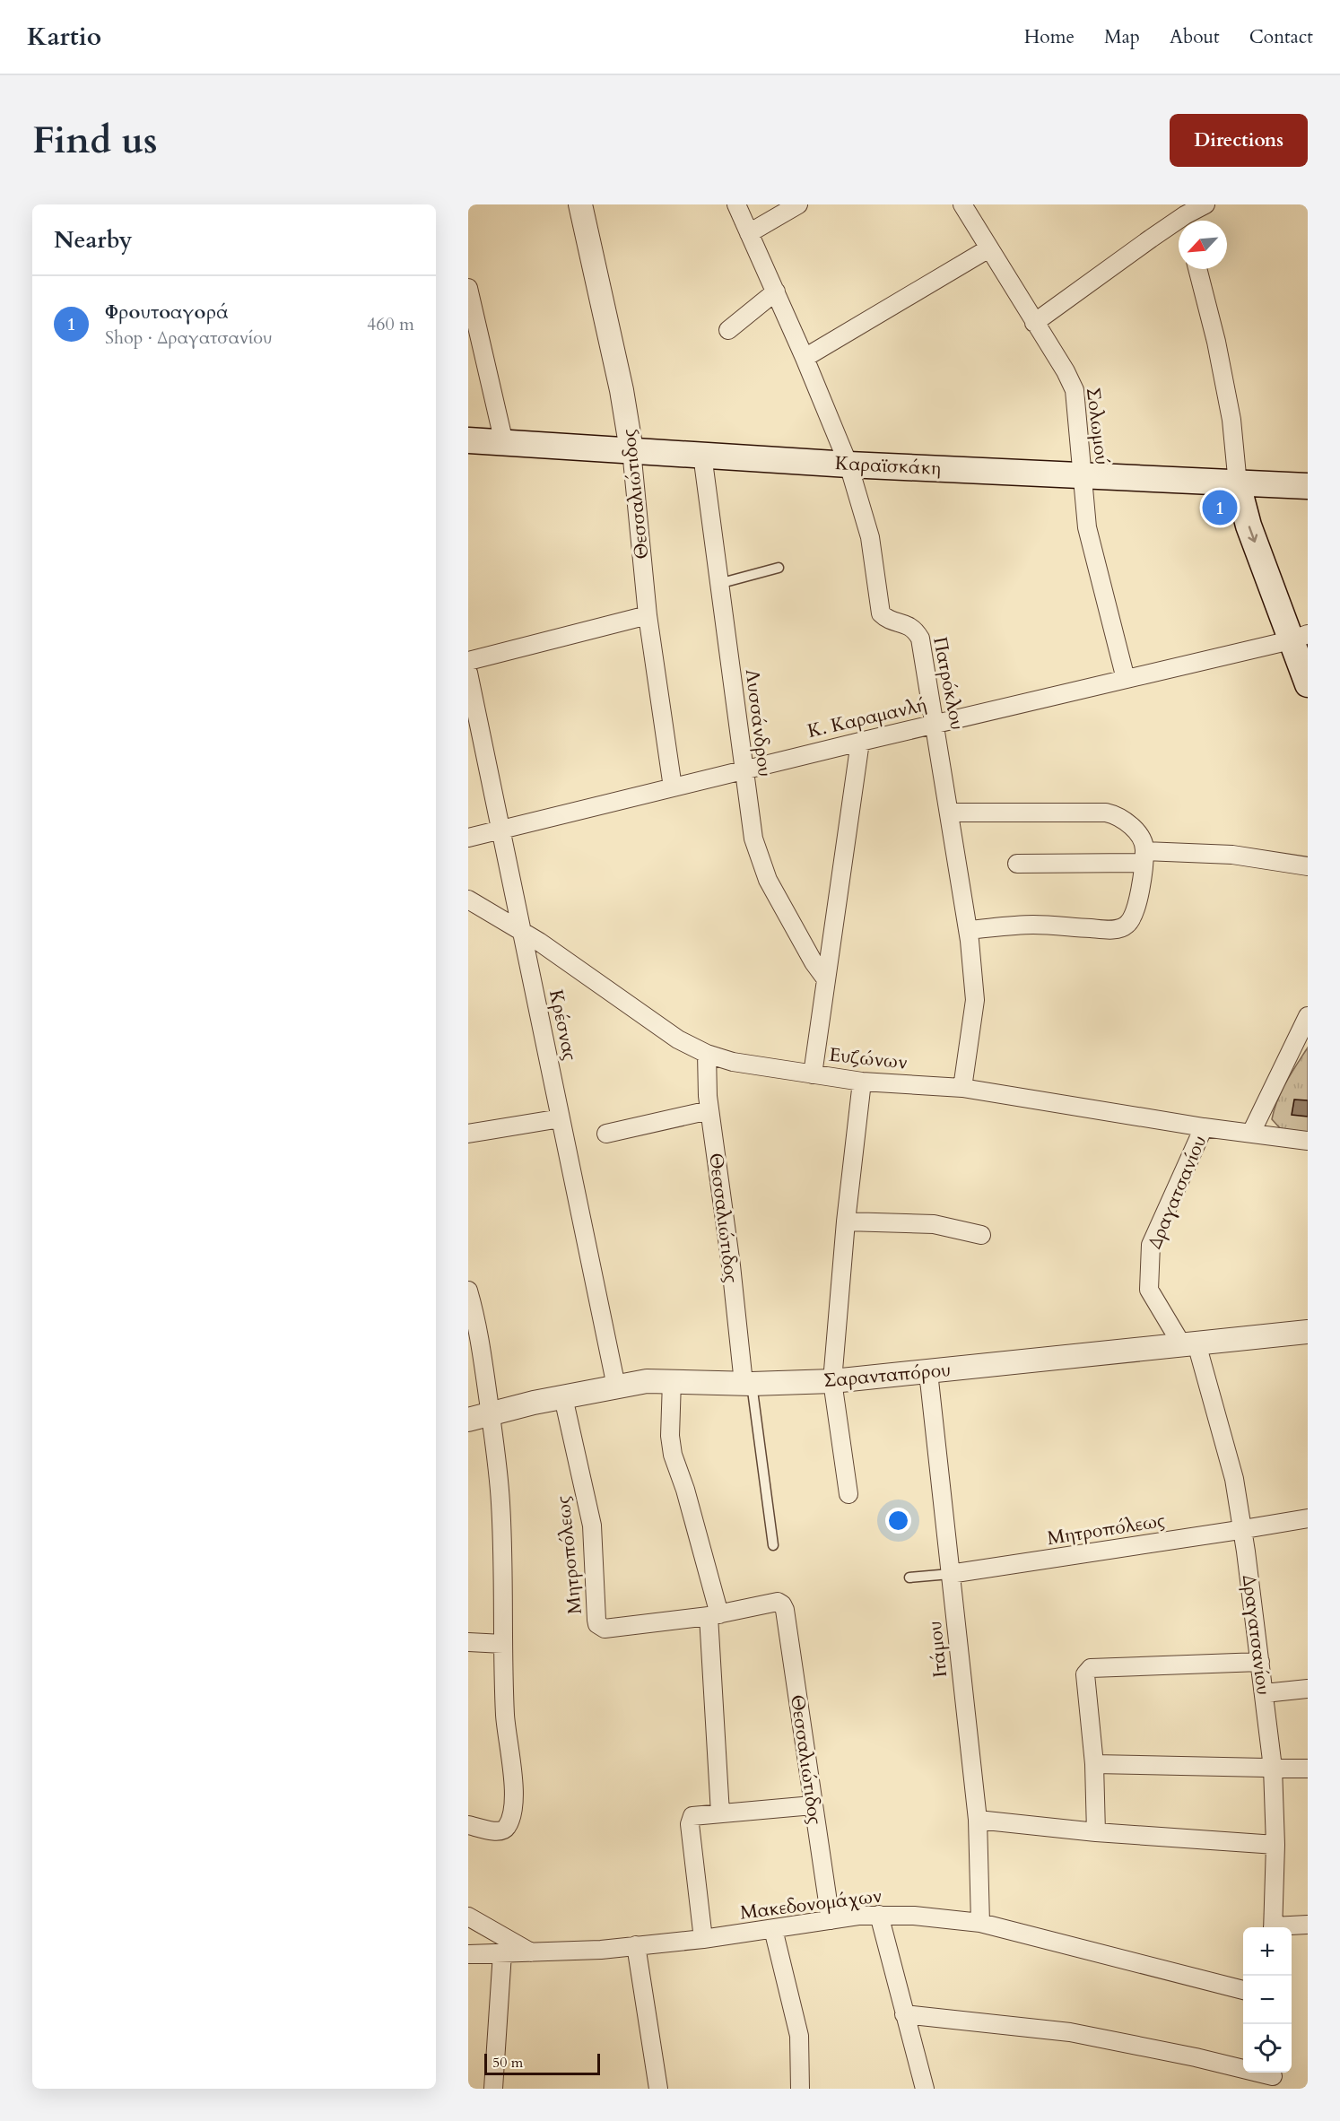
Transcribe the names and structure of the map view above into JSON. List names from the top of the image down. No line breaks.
{"streets":{"main road":["Καραϊσκάκη"],"street":["Σολωμού","Θεσσαλιώτιδος","Πατρόκλου","Κ. Καραμανλή","Λυσσάνδρου","Κρέσνας","Ευζώνων","Δραγατσανίου","Σαρανταπόρου","Μητροπόλεως","Ιτάμου","Μακεδονομάχων"]},"crossings":[["Σολωμού","Καραϊσκάκη"],["Σολωμού","Κ. Καραμανλή"],["Καραϊσκάκη","Θεσσαλιώτιδος"],["Καραϊσκάκη","Πατρόκλου"],["Καραϊσκάκη","Λυσσάνδρου"],["Θεσσαλιώτιδος","Κ. Καραμανλή"],["Θεσσαλιώτιδος","Ευζώνων"],["Θεσσαλιώτιδος","Σαρανταπόρου"],["Θεσσαλιώτιδος","Μητροπόλεως"],["Θεσσαλιώτιδος","Μακεδονομάχων"],["Πατρόκλου","Κ. Καραμανλή"],["Πατρόκλου","Ευζώνων"],["Κ. Καραμανλή","Λυσσάνδρου"],["Κ. Καραμανλή","Κρέσνας"],["Κρέσνας","Ευζώνων"],["Κρέσνας","Σαρανταπόρου"],["Ευζώνων","Δραγατσανίου"],["Δραγατσανίου","Σαρανταπόρου"],["Δραγατσανίου","Μητροπόλεως"],["Σαρανταπόρου","Μητροπόλεως"],["Σαρανταπόρου","Ιτάμου"],["Μητροπόλεως","Ιτάμου"],["Ιτάμου","Μακεδονομάχων"]],"scale_bar":"50 m","north":"bottom left","page":{"header":"Kartio","nav":["Home","Map","About","Contact"],"buttons":"Directions","title":"Find us","heading":"Nearby","list":[{"mark":"1","name":"Φρουτοαγορά","note":"Shop · Δραγατσανίου","value":"460 m"}],"pins":"1","map_buttons":["+","−"],"scale":"50 m"}}
